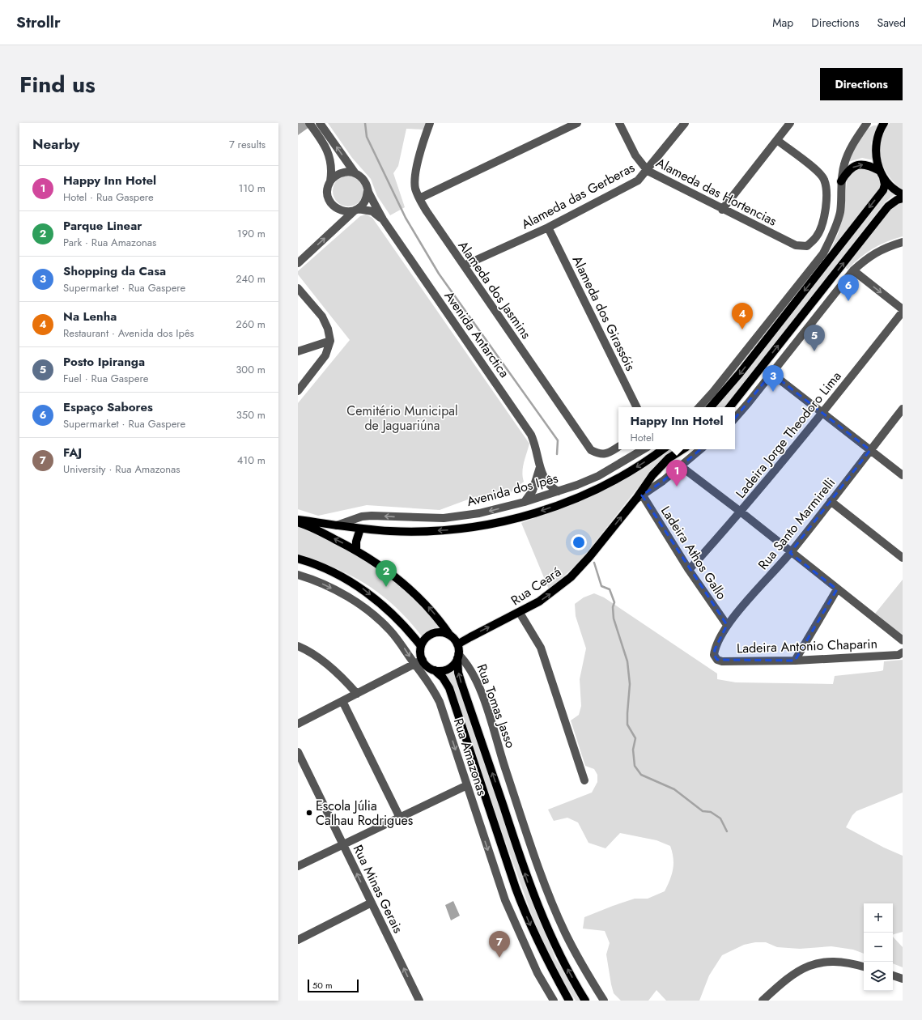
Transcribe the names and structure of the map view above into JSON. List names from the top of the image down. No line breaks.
{"streets":{"main road":["Rua Ceará"],"street":["Alameda das Hortencias","Alameda das Gerberas","Alameda dos Jasmins","Alameda dos Girassóis","Avenida Antarctica","Ladeira Jorge Theodoro Lima","Avenida dos Ipês","Rua Santo Marmirelli","Ladeira Athos Gallo","Ladeira Antonio Chaparin","Rua Tomas Jasso","Rua Amazonas","Rua Minas Gerais"]},"crossings":[["Alameda das Hortencias","Alameda das Gerberas"],["Alameda das Gerberas","Alameda dos Jasmins"],["Alameda das Gerberas","Alameda dos Girassóis"],["Avenida Antarctica","Avenida dos Ipês"],["Ladeira Jorge Theodoro Lima","Ladeira Athos Gallo"],["Rua Santo Marmirelli","Ladeira Athos Gallo"],["Rua Santo Marmirelli","Ladeira Antonio Chaparin"],["Ladeira Athos Gallo","Rua Ceará"],["Rua Ceará","Rua Tomas Jasso"]],"one_way":["Avenida dos Ipês","Rua Ceará","Rua Amazonas","Rua Minas Gerais"],"parks":["Cemitério Municipal de Jaguariúna"],"places":["Escola Júlia Calhau Rodrigues"],"scale_bar":"50 m","page":{"header":"Strollr","nav":["Map","Directions","Saved"],"title":"Find us","buttons":"Directions","heading":["Nearby","7 results"],"list":[{"mark":"1","name":"Happy Inn Hotel","note":"Hotel · Rua Gaspere","value":"110 m"},{"mark":"2","name":"Parque Linear","note":"Park · Rua Amazonas","value":"190 m"},{"mark":"3","name":"Shopping da Casa","note":"Supermarket · Rua Gaspere","value":"240 m"},{"mark":"4","name":"Na Lenha","note":"Restaurant · Avenida dos Ipês","value":"260 m"},{"mark":"5","name":"Posto Ipiranga","note":"Fuel · Rua Gaspere","value":"300 m"},{"mark":"6","name":"Espaço Sabores","note":"Supermarket · Rua Gaspere","value":"350 m"},{"mark":"7","name":"FAJ","note":"University · Rua Amazonas","value":"410 m"}],"pins":["6","4","5","3","1","2","7"],"popup":["Happy Inn Hotel","Hotel"],"map_buttons":["+","−"],"scale":"50 m"}}
